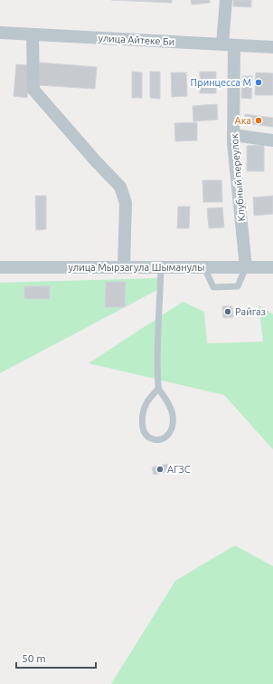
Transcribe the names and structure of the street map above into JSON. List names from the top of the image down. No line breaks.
{"streets":{"street":["улица Айтеке Би","Клубный переулок","улица Мырзагула Шыманулы"]},"crossings":[["улица Айтеке Би","Клубный переулок"],["Клубный переулок","улица Мырзагула Шыманулы"]],"places":["Принцесса М","Ака","Райгаз","АГЗС"],"scale_bar":"50 m"}
